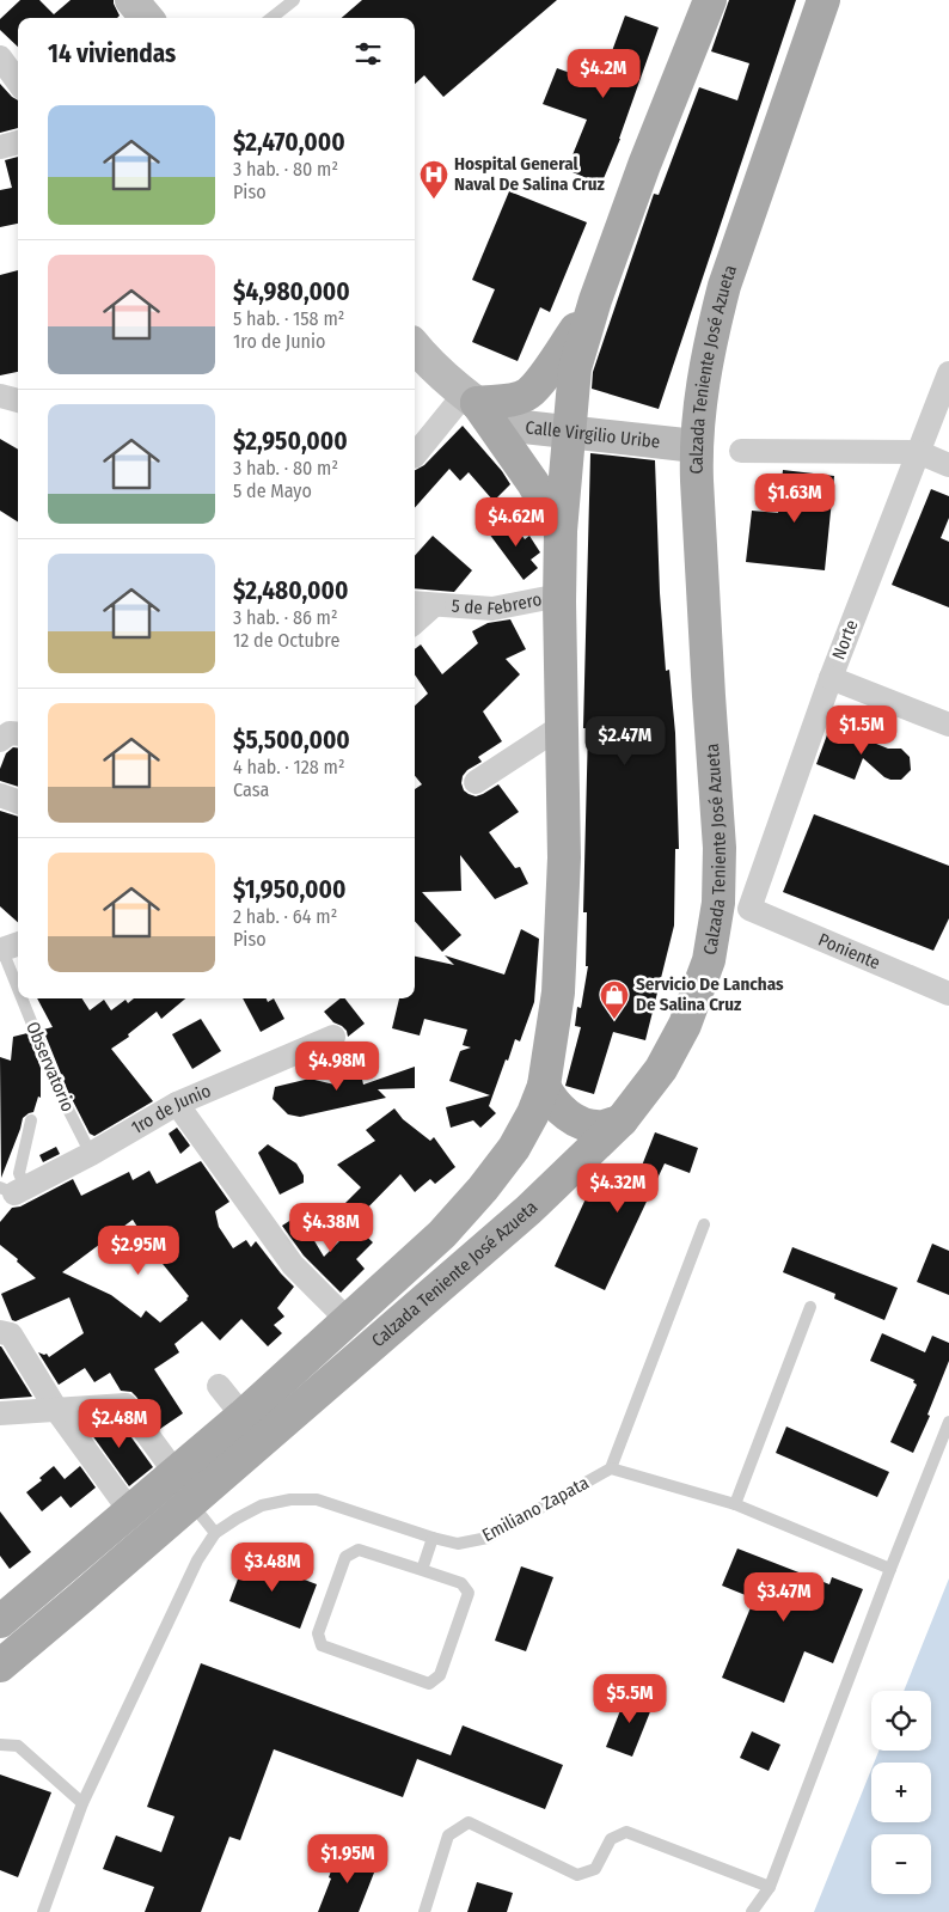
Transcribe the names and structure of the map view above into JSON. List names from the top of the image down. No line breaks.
{"streets":{"main road":["Calzada Teniente José Azueta"],"street":["Calle Virgilio Uribe","5 de Febrero","Norte","Poniente","1ro de Junio"],"lane":["Observatorio","Emiliano Zapata"]},"crossings":[["Calzada Teniente José Azueta","Calle Virgilio Uribe"],["Calzada Teniente José Azueta","5 de Febrero"],["Norte","Poniente"],["Observatorio","1ro de Junio"]],"places":{"hospital":["Hospital General Naval De Salina Cruz"],"shop":["Servicio De Lanchas De Salina Cruz"]},"page":{"heading":"14 viviendas","price":["$4.2M","$1.63M","$4.62M","$1.5M","$2.47M","$4.98M","$4.32M","$4.38M","$2.95M","$2.48M","$3.48M","$3.47M","$5.5M","$1.95M"],"list":[{"name":"$2,470,000","note":"3 hab. · 80 m² · Piso"},{"name":"$4,980,000","note":"5 hab. · 158 m² · 1ro de Junio"},{"name":"$2,950,000","note":"3 hab. · 80 m² · 5 de Mayo"},{"name":"$2,480,000","note":"3 hab. · 86 m² · 12 de Octubre"},{"name":"$5,500,000","note":"4 hab. · 128 m² · Casa"},{"name":"$1,950,000","note":"2 hab. · 64 m² · Piso"}],"map_buttons":["+","−"]}}
